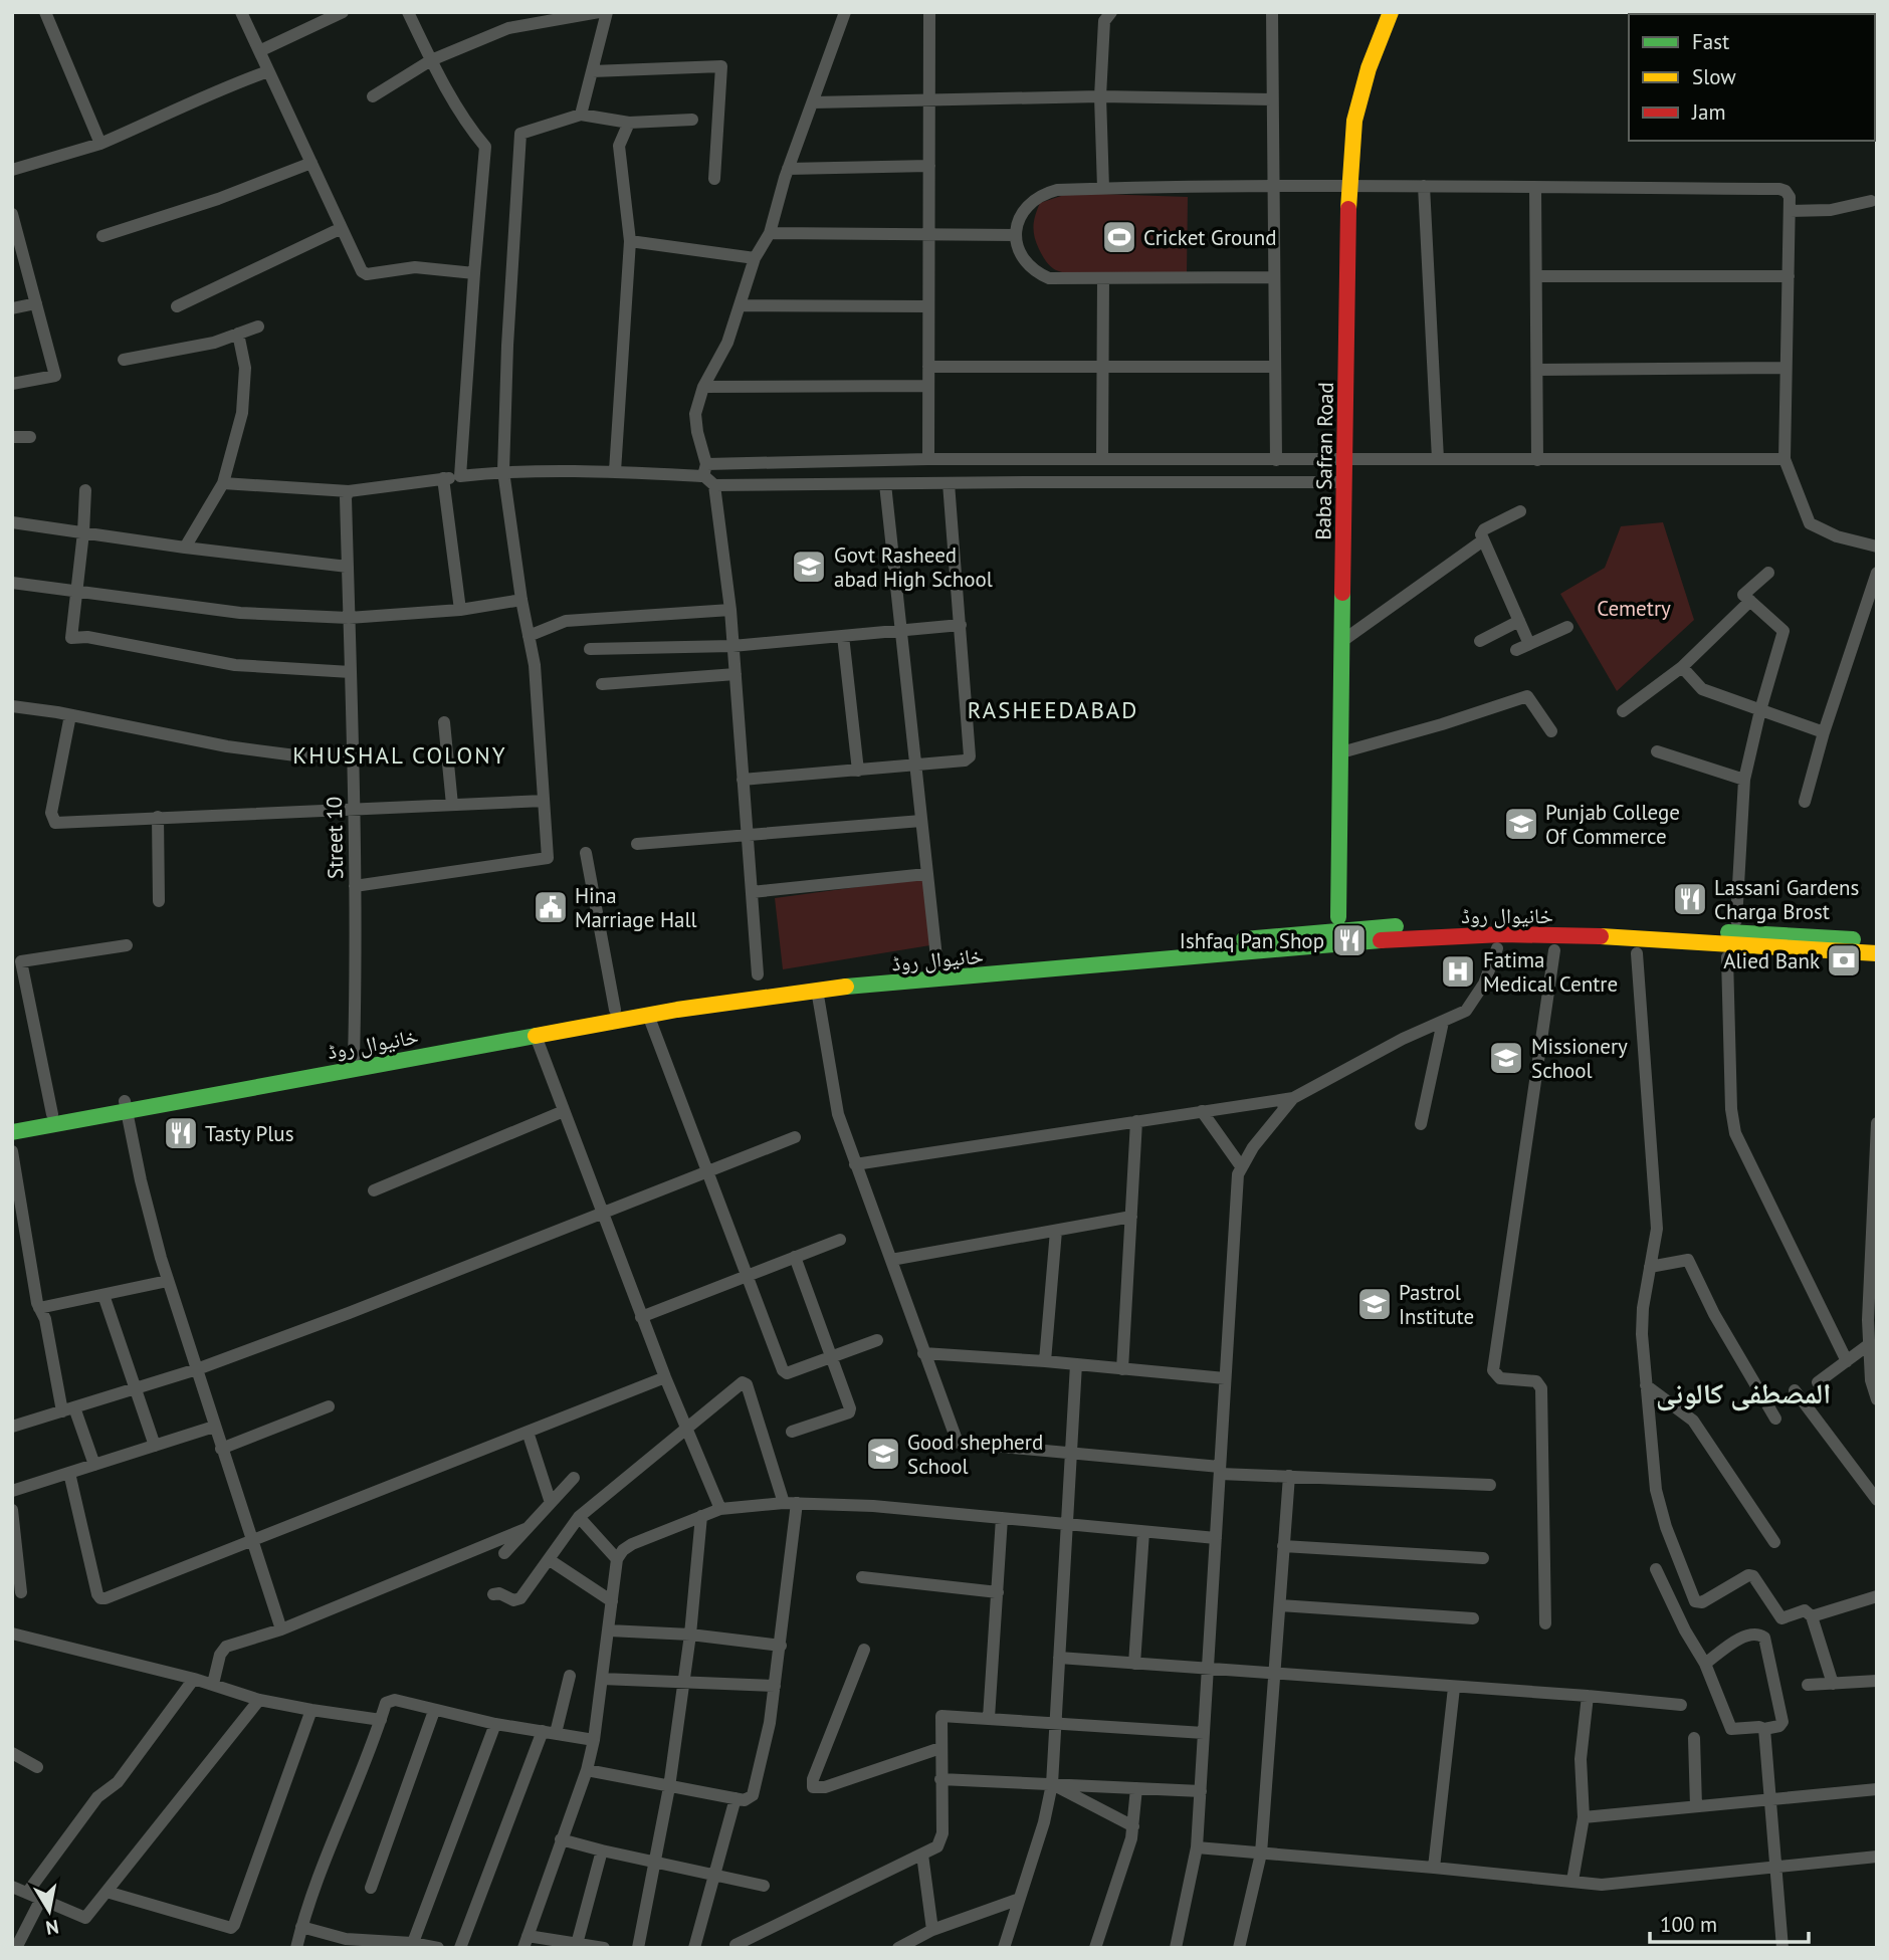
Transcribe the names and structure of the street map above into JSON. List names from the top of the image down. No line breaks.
{"streets":{"main road":["Baba Safran Road","خانیوال روڈ"],"street":["Street 10"]},"crossings":[["Street 10","خانیوال روڈ"]],"districts":["RASHEEDABAD","KHUSHAL COLONY","المصطفی کالونی"],"parks":["Cemetry"],"places":{"sports":["Cricket Ground"],"school or university":["Govt Rasheed abad High School","Punjab College Of Commerce","Missionery School","Pastrol Institute","Good shepherd School"],"restaurant":["Lassani Gardens Charga Brost","Ishfaq Pan Shop","Tasty Plus"],"public building":["Hina Marriage Hall"],"bank":["Alied Bank"],"hospital":["Fatima Medical Centre"]},"legend":["Fast","Slow","Jam"],"scale_bar":"100 m","north":"bottom"}
